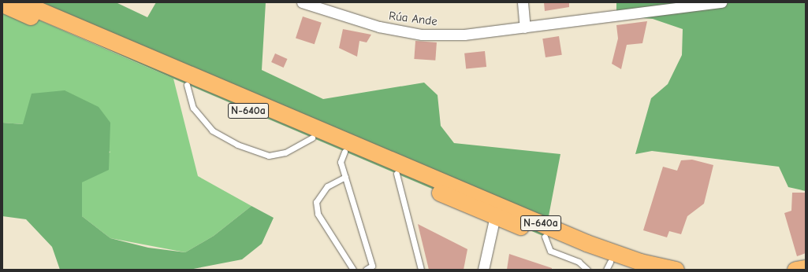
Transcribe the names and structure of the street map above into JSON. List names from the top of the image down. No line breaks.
{"streets":{"main road":["N-640a"],"street":["Rúa Ande"]}}
